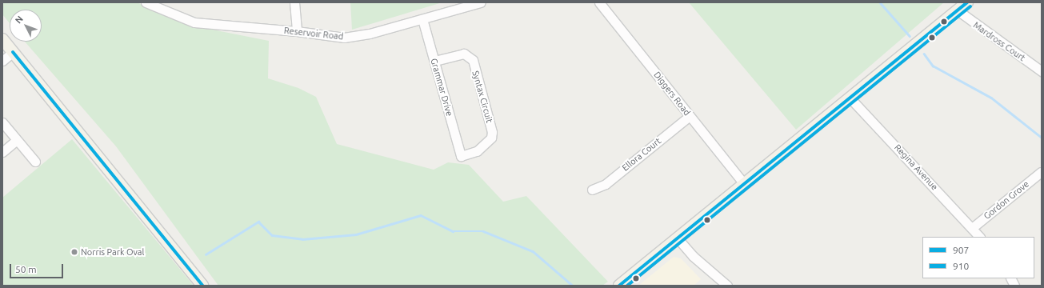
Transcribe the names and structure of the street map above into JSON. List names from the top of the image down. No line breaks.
{"streets":{"street":["Reservoir Road","Mardross Court","Grammar Drive","Diggers Road","Syntax Circuit","Ellora Court","Regina Avenue","Gordon Grove"]},"crossings":[["Reservoir Road","Grammar Drive"],["Grammar Drive","Syntax Circuit"],["Diggers Road","Ellora Court"],["Regina Avenue","Gordon Grove"]],"places":["Norris Park Oval"],"lines":["transit line 907","transit line 910"],"legend":["907","910"],"scale_bar":"50 m","north":"top left"}
